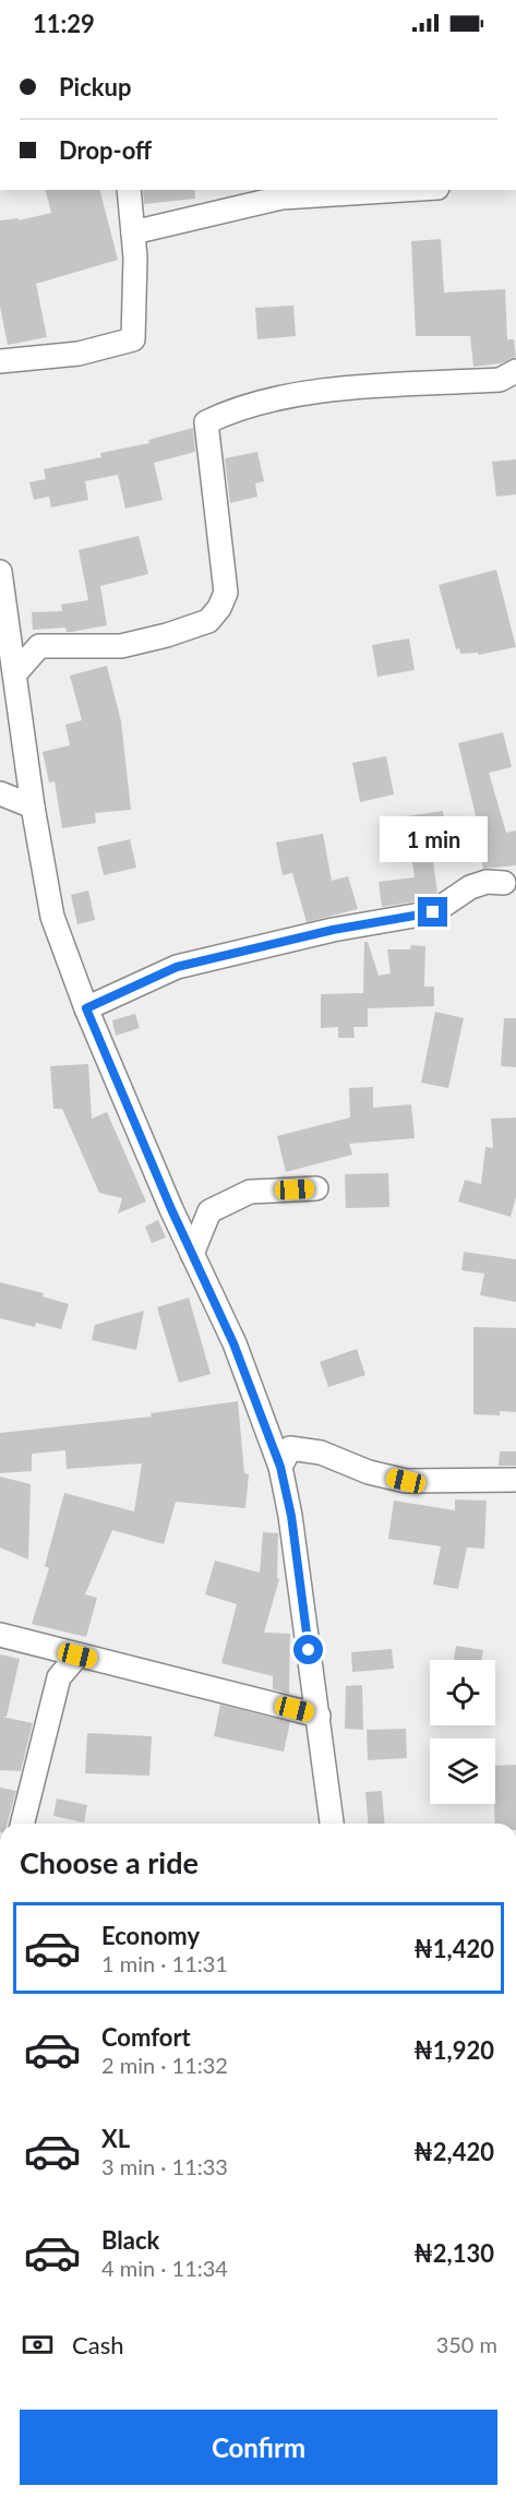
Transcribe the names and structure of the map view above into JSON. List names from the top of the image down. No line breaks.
{"page":{"status":"11:29","banner":["Pickup","Drop-off"],"bubble":"1 min","heading":"Choose a ride","list":[{"name":"Economy","note":"1 min · 11:31","value":"₦1,420"},{"name":"Comfort","note":"2 min · 11:32","value":"₦1,920"},{"name":"XL","note":"3 min · 11:33","value":"₦2,420"},{"name":"Black","note":"4 min · 11:34","value":"₦2,130"}],"pay":["Cash","350 m"],"buttons":"Confirm"}}
